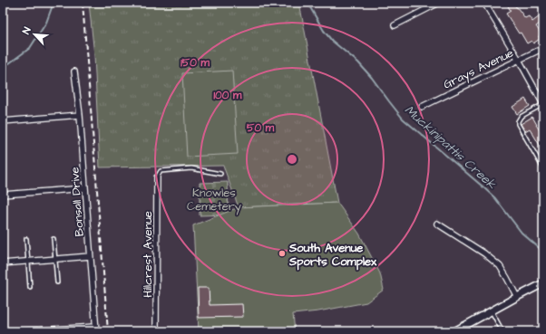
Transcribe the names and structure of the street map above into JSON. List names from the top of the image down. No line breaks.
{"streets":{"street":["Grays Avenue","Bonsall Drive","Hillcrest Avenue"]},"water":["Muckinipattis Creek"],"parks":["Knowles Cemetery"],"places":["South Avenue Sports Complex"],"north":"top left","rings":["150 m","100 m","50 m"]}
